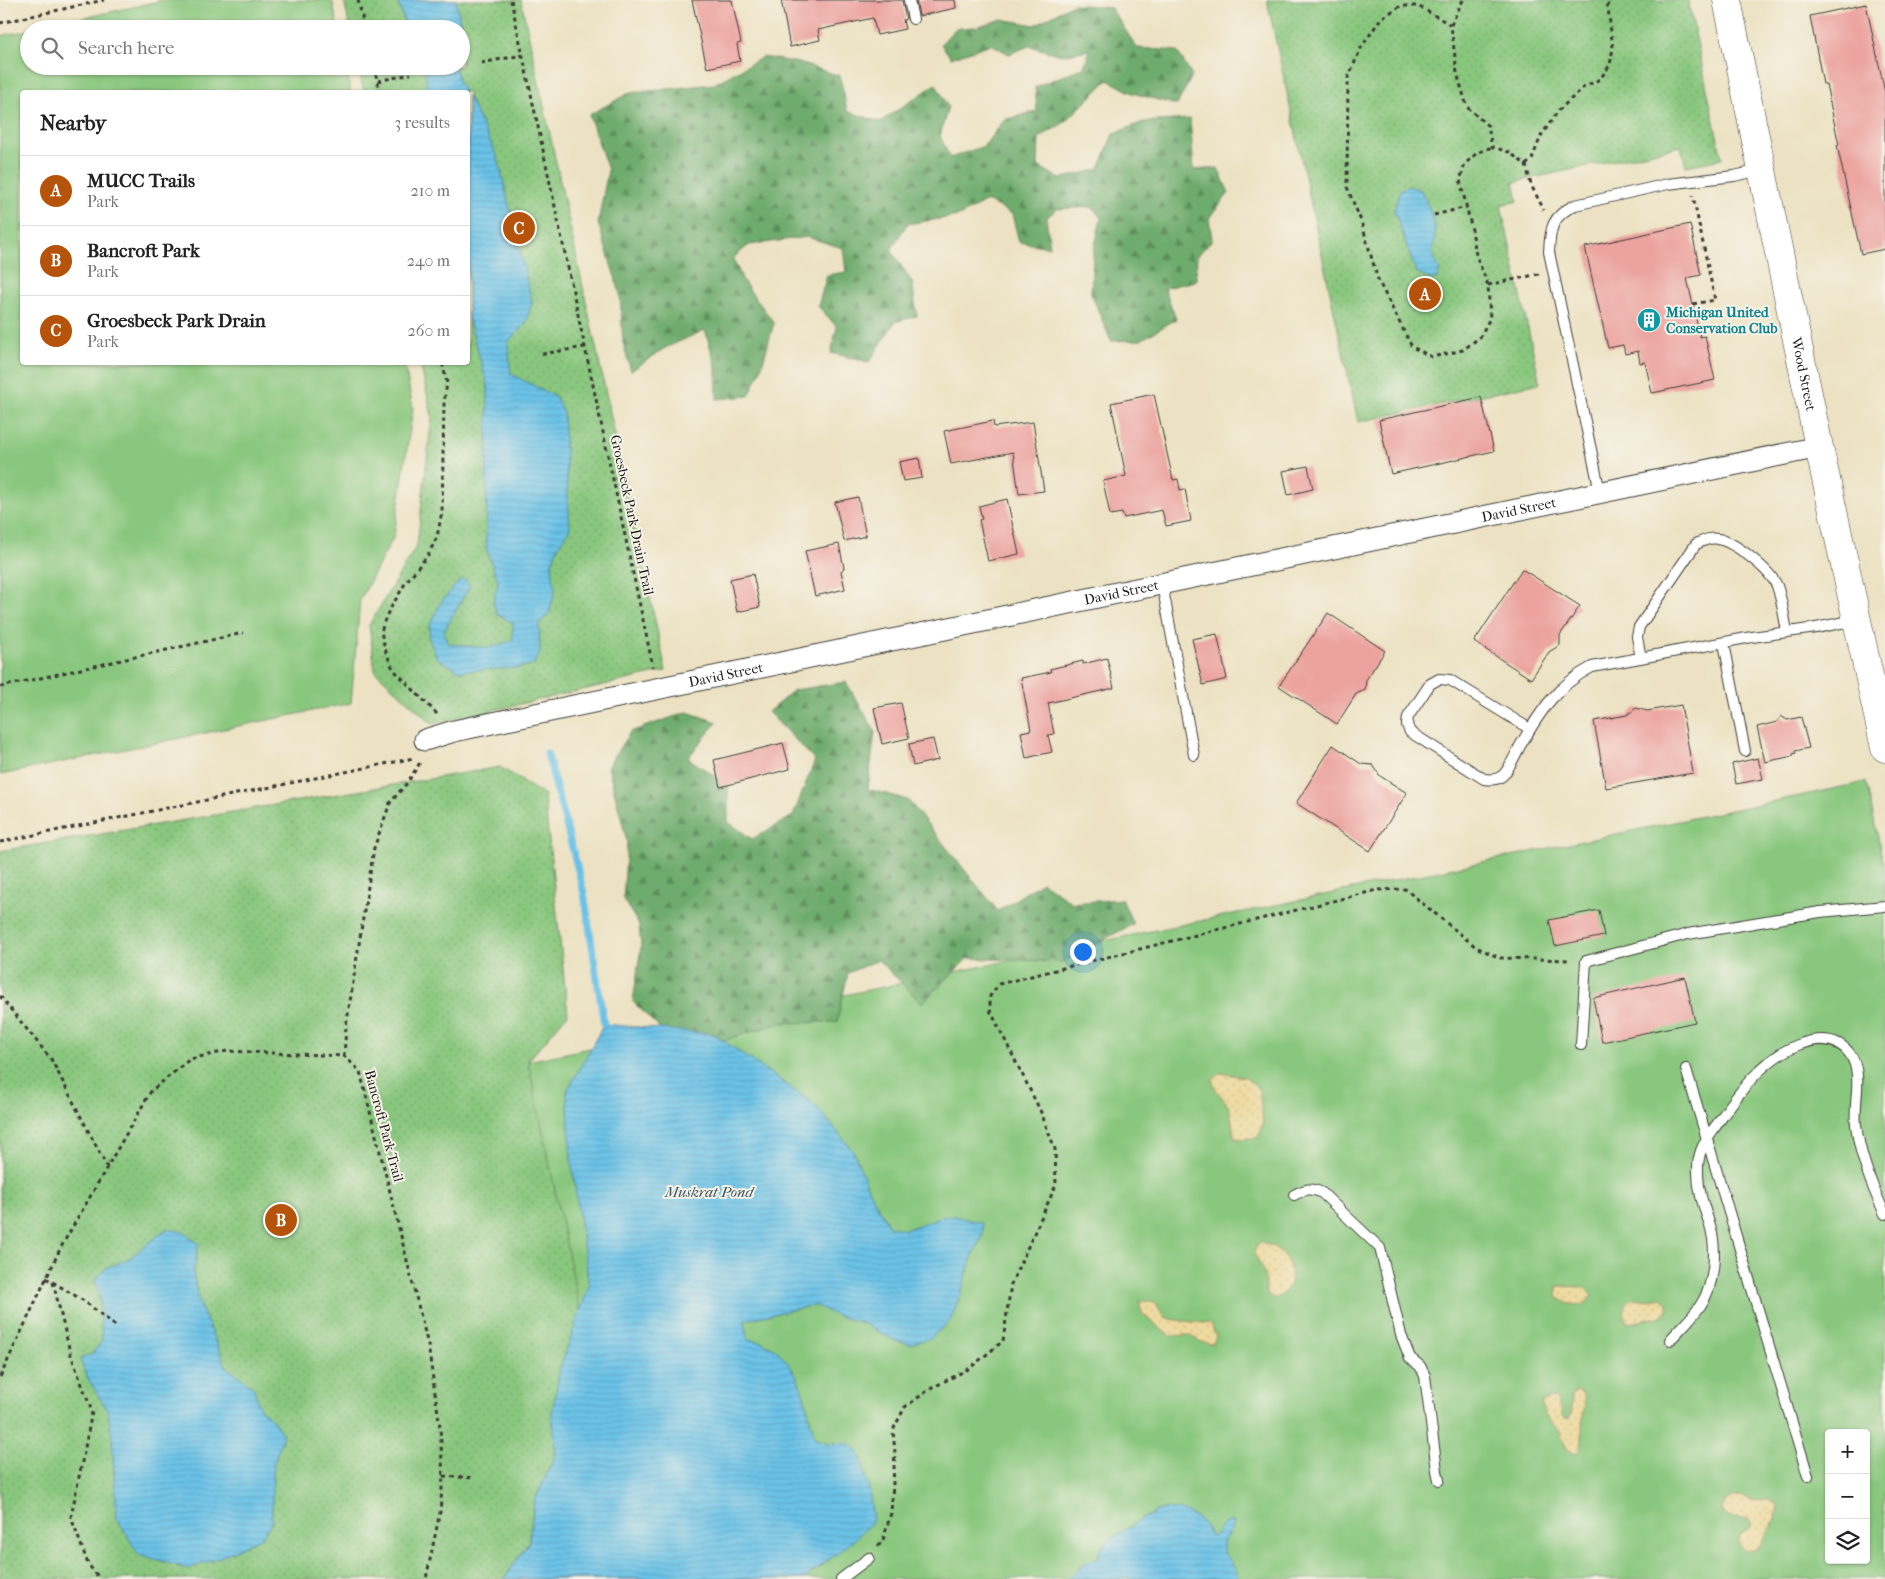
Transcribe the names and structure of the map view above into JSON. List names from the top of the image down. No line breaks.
{"streets":{"street":["Wood Street","David Street"],"path":["Groesbeck Park Drain Trail","Bancroft Park Trail"]},"crossings":[["Wood Street","David Street"],["David Street","Groesbeck Park Drain Trail"]],"water":["Muskrat Pond"],"places":{"building":["Michigan United Conservation Club"]},"page":{"search":"Search here","heading":["Nearby","3 results"],"list":[{"mark":"A","name":"MUCC Trails","note":"Park","value":"210 m"},{"mark":"B","name":"Bancroft Park","note":"Park","value":"240 m"},{"mark":"C","name":"Groesbeck Park Drain","note":"Park","value":"260 m"}],"pins":["C","A","B"],"map_buttons":["+","−"]}}
